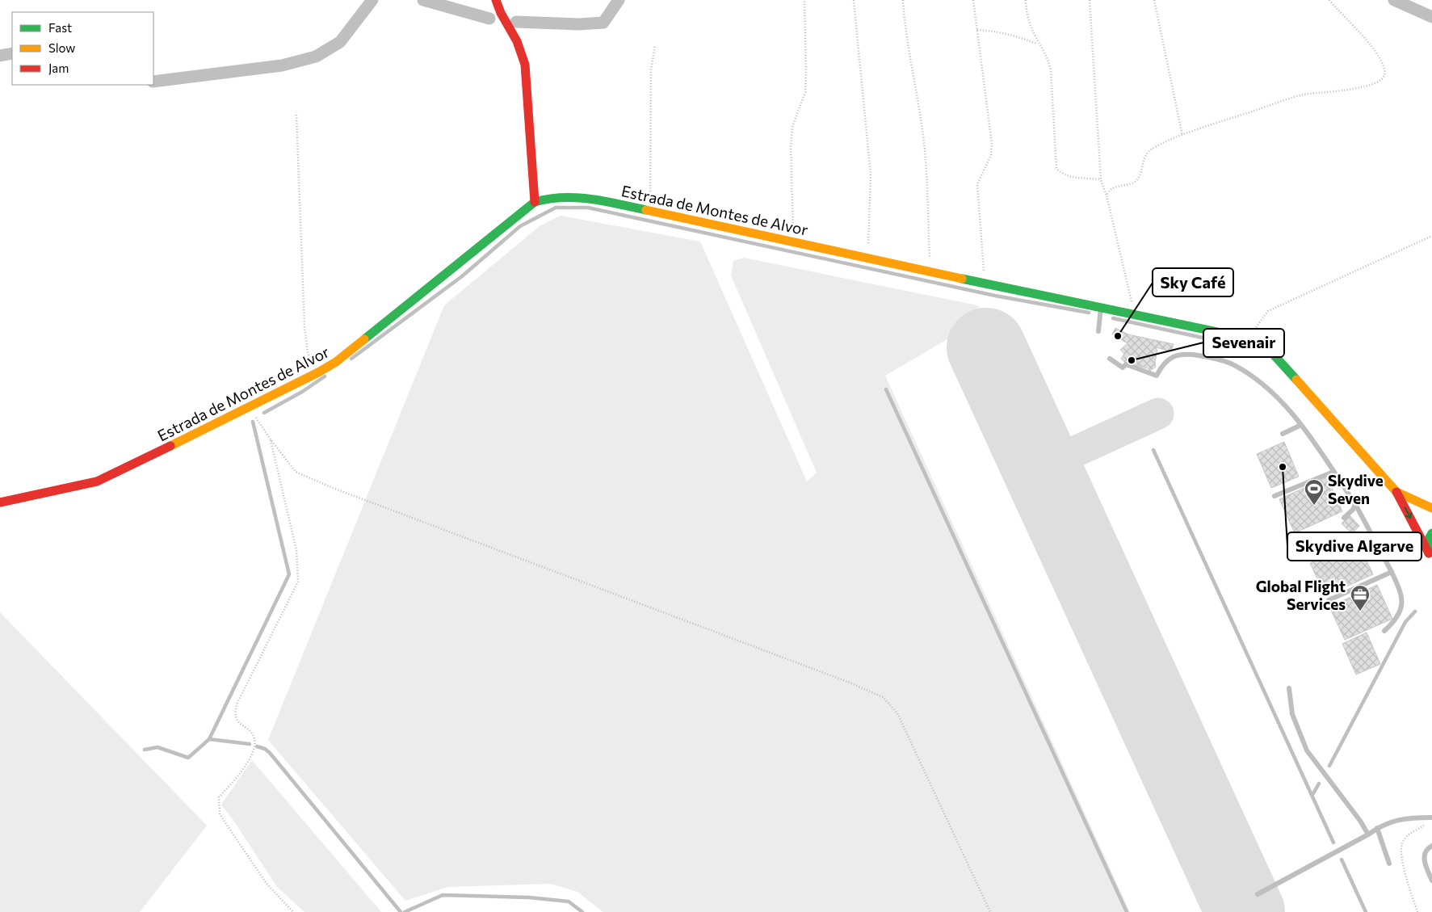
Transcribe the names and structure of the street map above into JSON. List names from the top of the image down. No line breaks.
{"streets":{"street":["Estrada de Montes de Alvor"]},"places":{"other":["Sky Café","Sevenair","Skydive Algarve"],"sports":["Skydive Seven"],"office":["Global Flight Services"]},"legend":["Fast","Slow","Jam"]}
